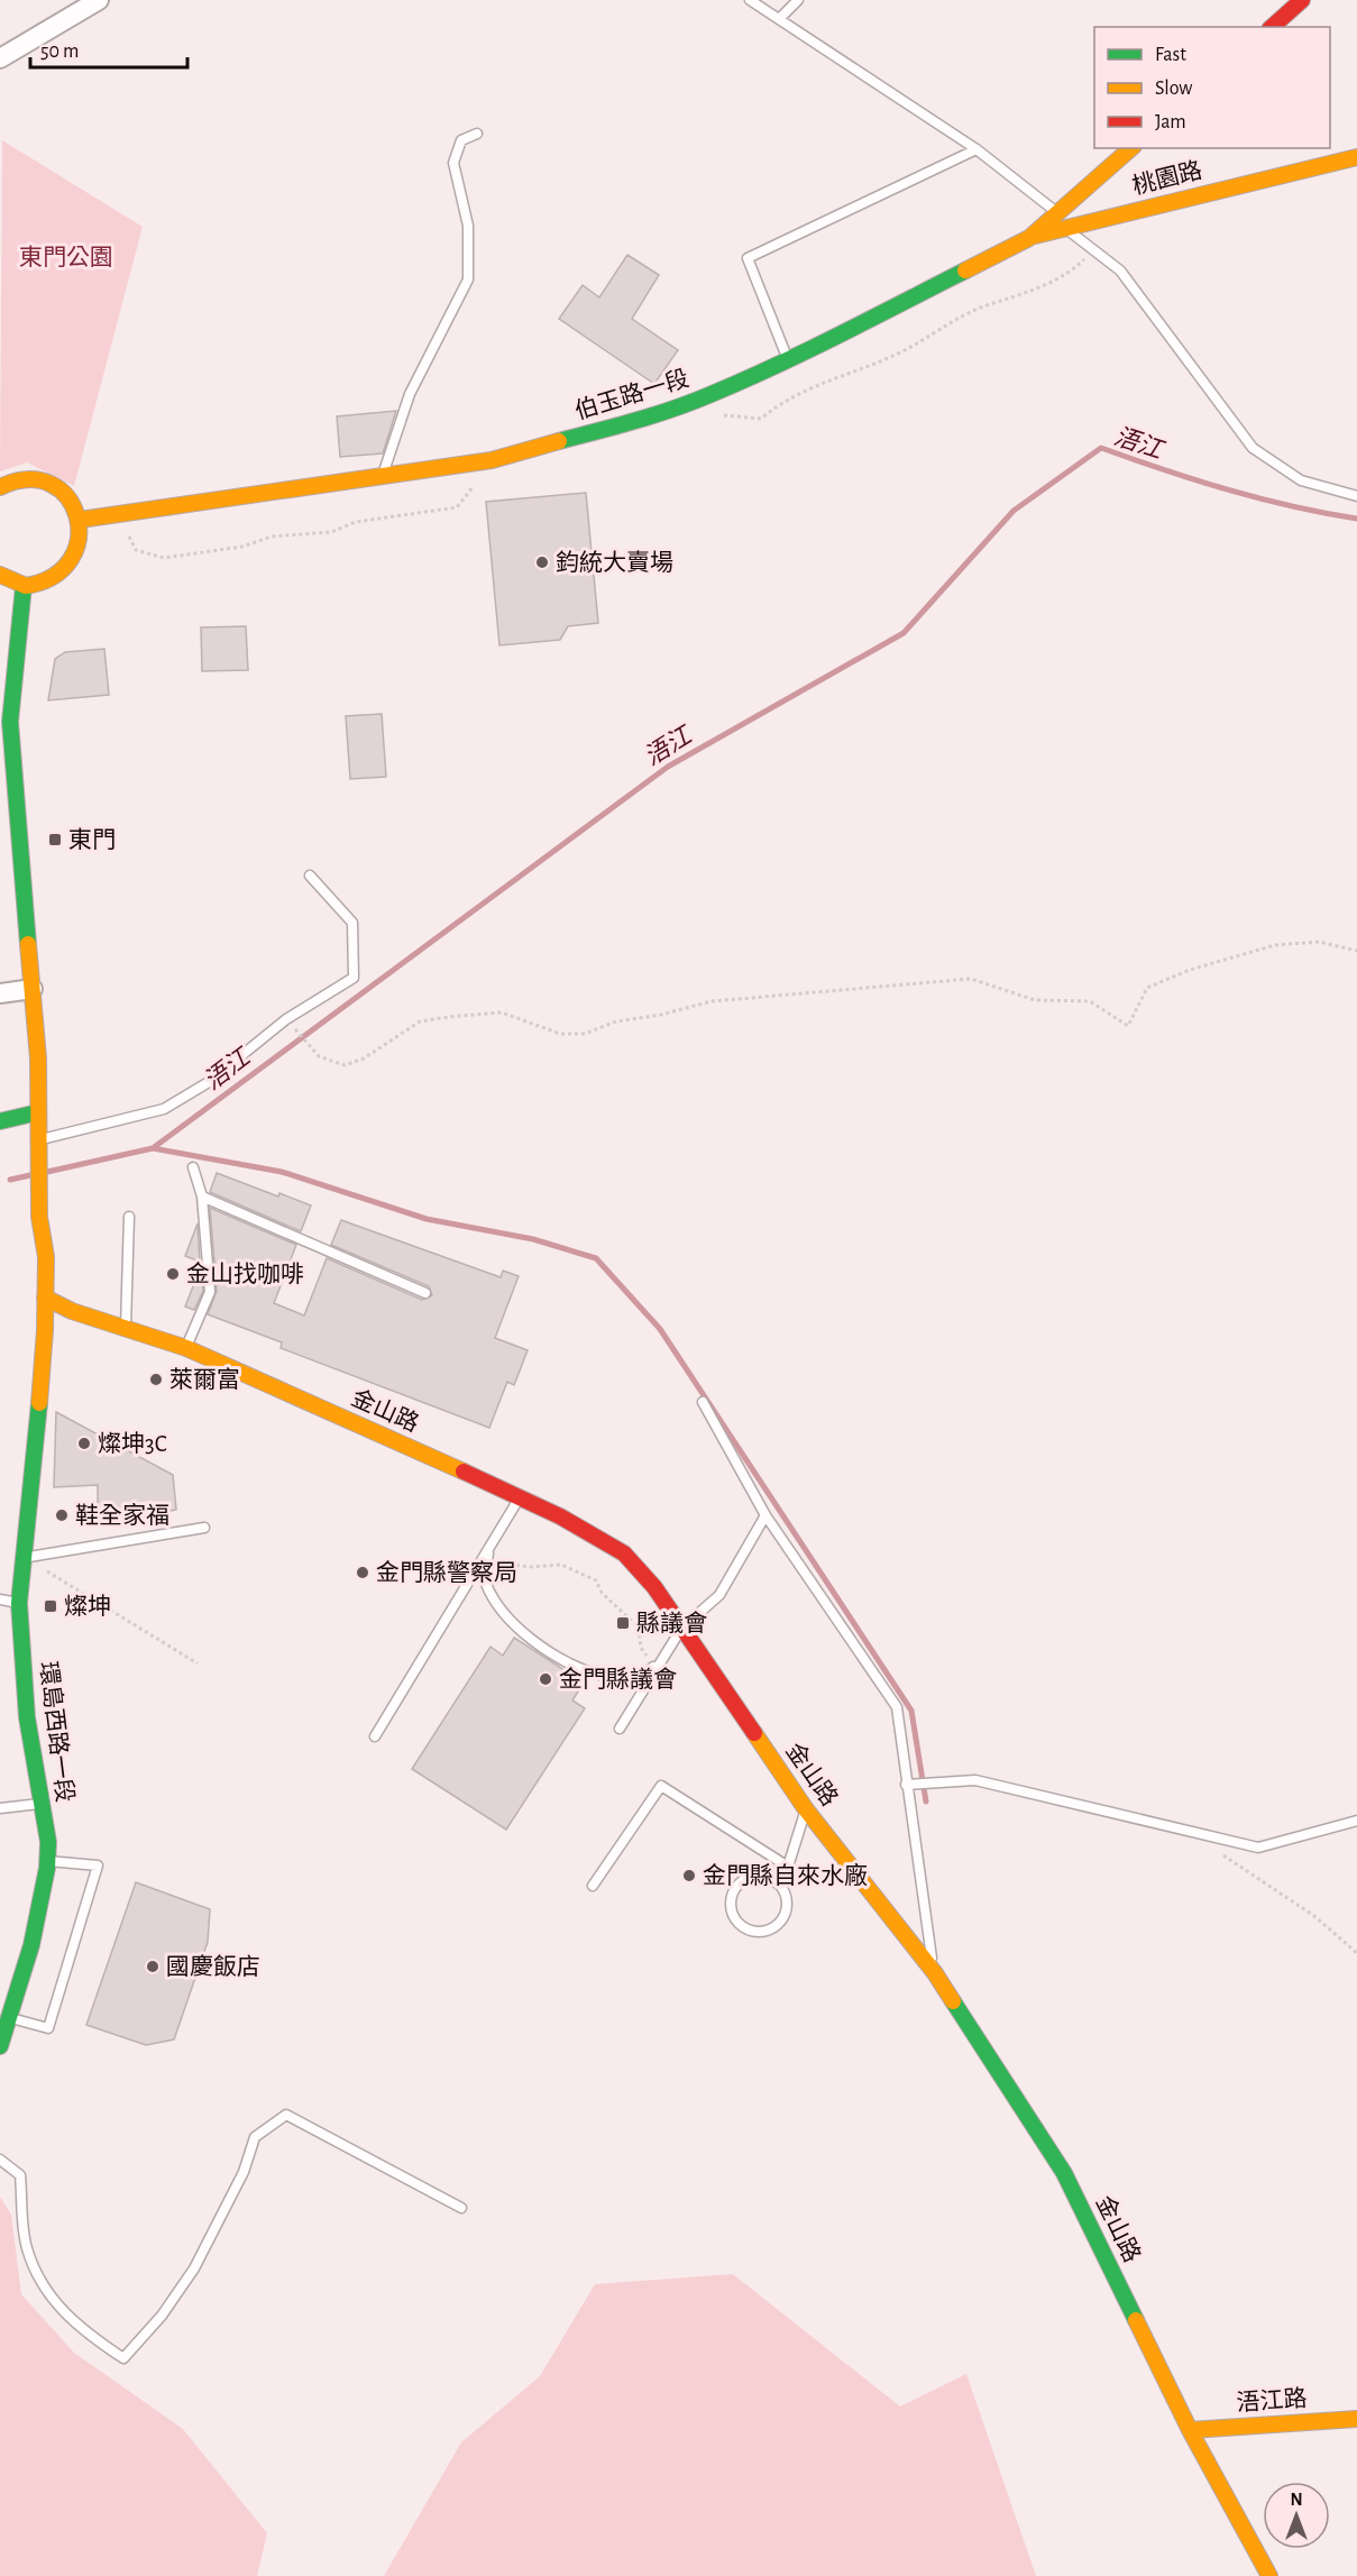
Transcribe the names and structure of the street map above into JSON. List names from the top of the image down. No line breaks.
{"streets":{"main road":["桃園路","伯玉路一段","金山路","環島西路一段","浯江路"]},"crossings":[["桃園路","伯玉路一段"],["金山路","環島西路一段"],["金山路","浯江路"]],"water":["浯江"],"parks":["東門公園"],"places":{"other":["鈞統大賣場","金山找咖啡","萊爾富","燦坤3C","鞋全家福","金門縣警察局","金門縣議會","金門縣自來水廠","國慶飯店"],"transit":["東門","燦坤","縣議會"]},"legend":["Fast","Slow","Jam"],"scale_bar":"50 m","north":"top"}
